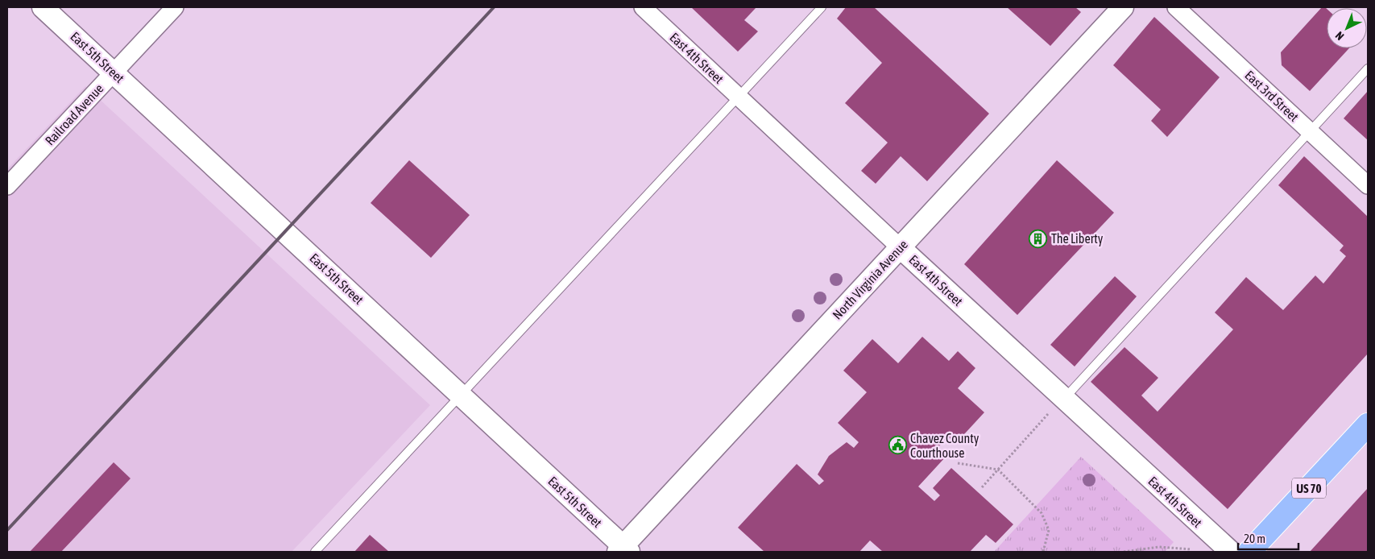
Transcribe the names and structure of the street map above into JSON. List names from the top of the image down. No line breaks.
{"streets":{"main road":["US 70"],"street":["East 5th Street","East 4th Street","East 3rd Street","Railroad Avenue","North Virginia Avenue"]},"crossings":[["East 5th Street","Railroad Avenue"],["East 5th Street","North Virginia Avenue"],["East 4th Street","North Virginia Avenue"]],"places":{"building":["The Liberty"],"public building":["Chavez County Courthouse"]},"scale_bar":"20 m","north":"bottom left"}
